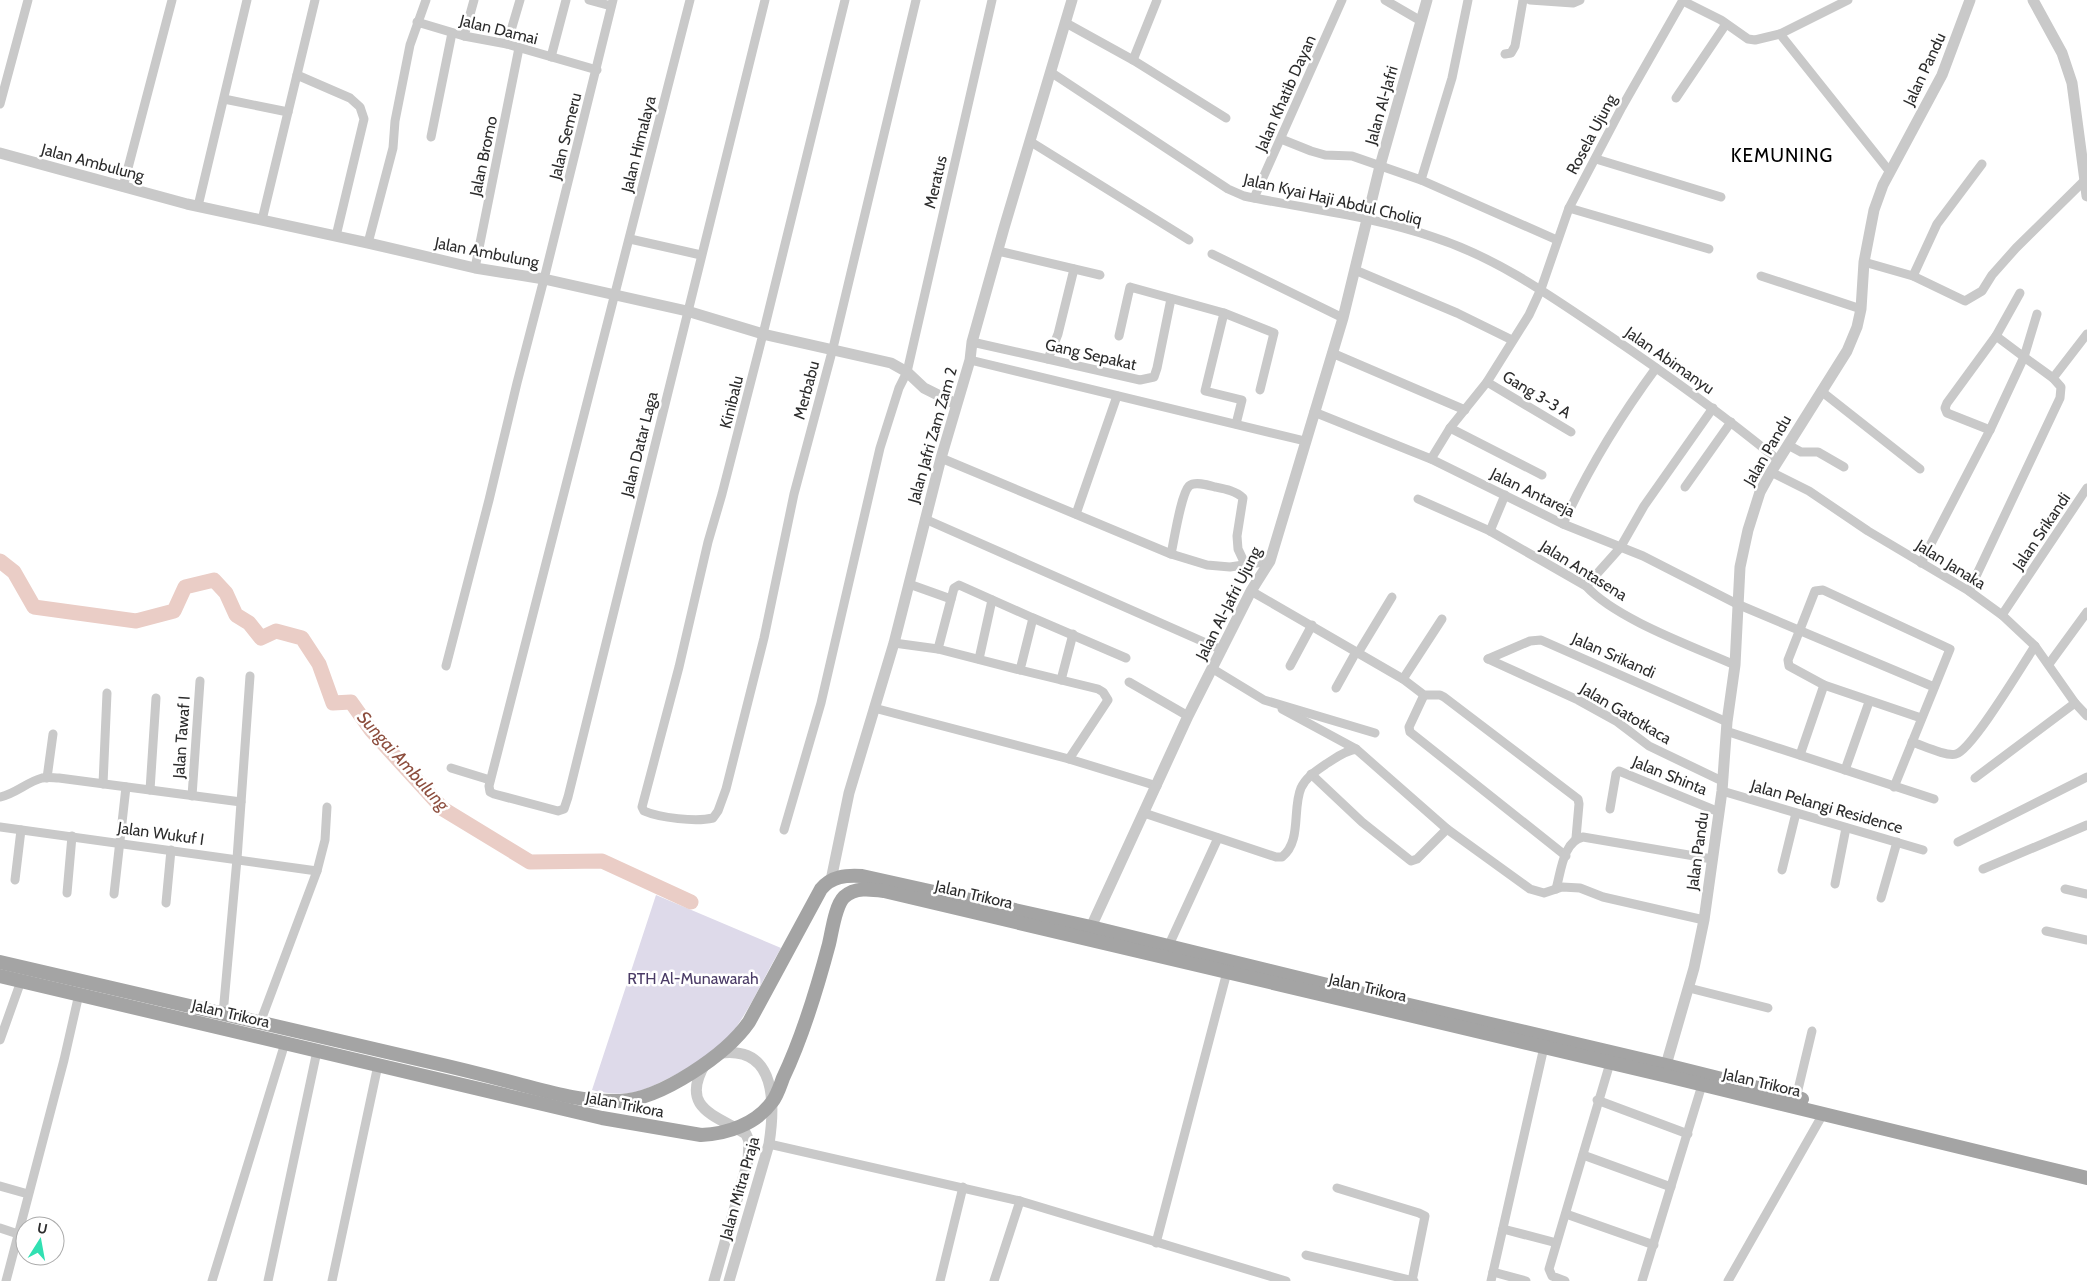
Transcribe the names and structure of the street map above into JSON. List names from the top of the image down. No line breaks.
{"streets":{"main road":["Jalan Trikora"],"street":["Jalan Damai","Jalan Pandu","Jalan Khatib Dayan","Jalan Al-Jafri","Rosela Ujung","Jalan Semeru","Jalan Himalaya","Jalan Bromo","Jalan Ambulung","Meratus","Jalan Kyai Haji Abdul Choliq","Gang Sepakat","Jalan Abimanyu","Merbabu","Gang 3-3 A","Kinibalu","Jalan Jafri Zam Zam 2","Jalan Datar Laga","Jalan Antareja","Jalan Srikandi","Jalan Janaka","Jalan Antasena","Jalan Al-Jafri Ujung","Jalan Gatotkaca","Jalan Tawaf I","Jalan Shinta","Jalan Pelangi Residence","Jalan Wukuf I","Jalan Mitra Praja"]},"crossings":[["Jalan Damai","Jalan Semeru"],["Jalan Damai","Jalan Bromo"],["Jalan Pandu","Jalan Abimanyu"],["Jalan Pandu","Jalan Antareja"],["Jalan Pandu","Jalan Srikandi"],["Jalan Pandu","Jalan Janaka"],["Jalan Pandu","Jalan Antasena"],["Jalan Pandu","Jalan Gatotkaca"],["Jalan Pandu","Jalan Shinta"],["Jalan Pandu","Jalan Pelangi Residence"],["Jalan Pandu","Jalan Trikora"],["Jalan Khatib Dayan","Jalan Kyai Haji Abdul Choliq"],["Jalan Al-Jafri","Jalan Kyai Haji Abdul Choliq"],["Jalan Al-Jafri","Jalan Al-Jafri Ujung"],["Rosela Ujung","Jalan Kyai Haji Abdul Choliq"],["Rosela Ujung","Jalan Abimanyu"],["Rosela Ujung","Gang 3-3 A"],["Rosela Ujung","Jalan Antareja"],["Jalan Semeru","Jalan Ambulung"],["Jalan Himalaya","Jalan Ambulung"],["Jalan Himalaya","Jalan Datar Laga"],["Jalan Bromo","Jalan Ambulung"],["Jalan Ambulung","Meratus"],["Jalan Ambulung","Merbabu"],["Jalan Ambulung","Kinibalu"],["Jalan Ambulung","Jalan Jafri Zam Zam 2"],["Jalan Ambulung","Jalan Datar Laga"],["Jalan Kyai Haji Abdul Choliq","Jalan Abimanyu"],["Jalan Kyai Haji Abdul Choliq","Jalan Jafri Zam Zam 2"],["Jalan Kyai Haji Abdul Choliq","Jalan Al-Jafri Ujung"],["Gang Sepakat","Jalan Jafri Zam Zam 2"],["Merbabu","Kinibalu"],["Jalan Jafri Zam Zam 2","Jalan Trikora"],["Jalan Antareja","Jalan Al-Jafri Ujung"],["Jalan Srikandi","Jalan Janaka"],["Jalan Srikandi","Jalan Gatotkaca"],["Jalan Al-Jafri Ujung","Jalan Trikora"],["Jalan Gatotkaca","Jalan Pelangi Residence"],["Jalan Trikora","Jalan Mitra Praja"]],"districts":["KEMUNING"],"water":["Sungai Ambulung"],"parks":["RTH Al-Munawarah"],"north":"top"}
